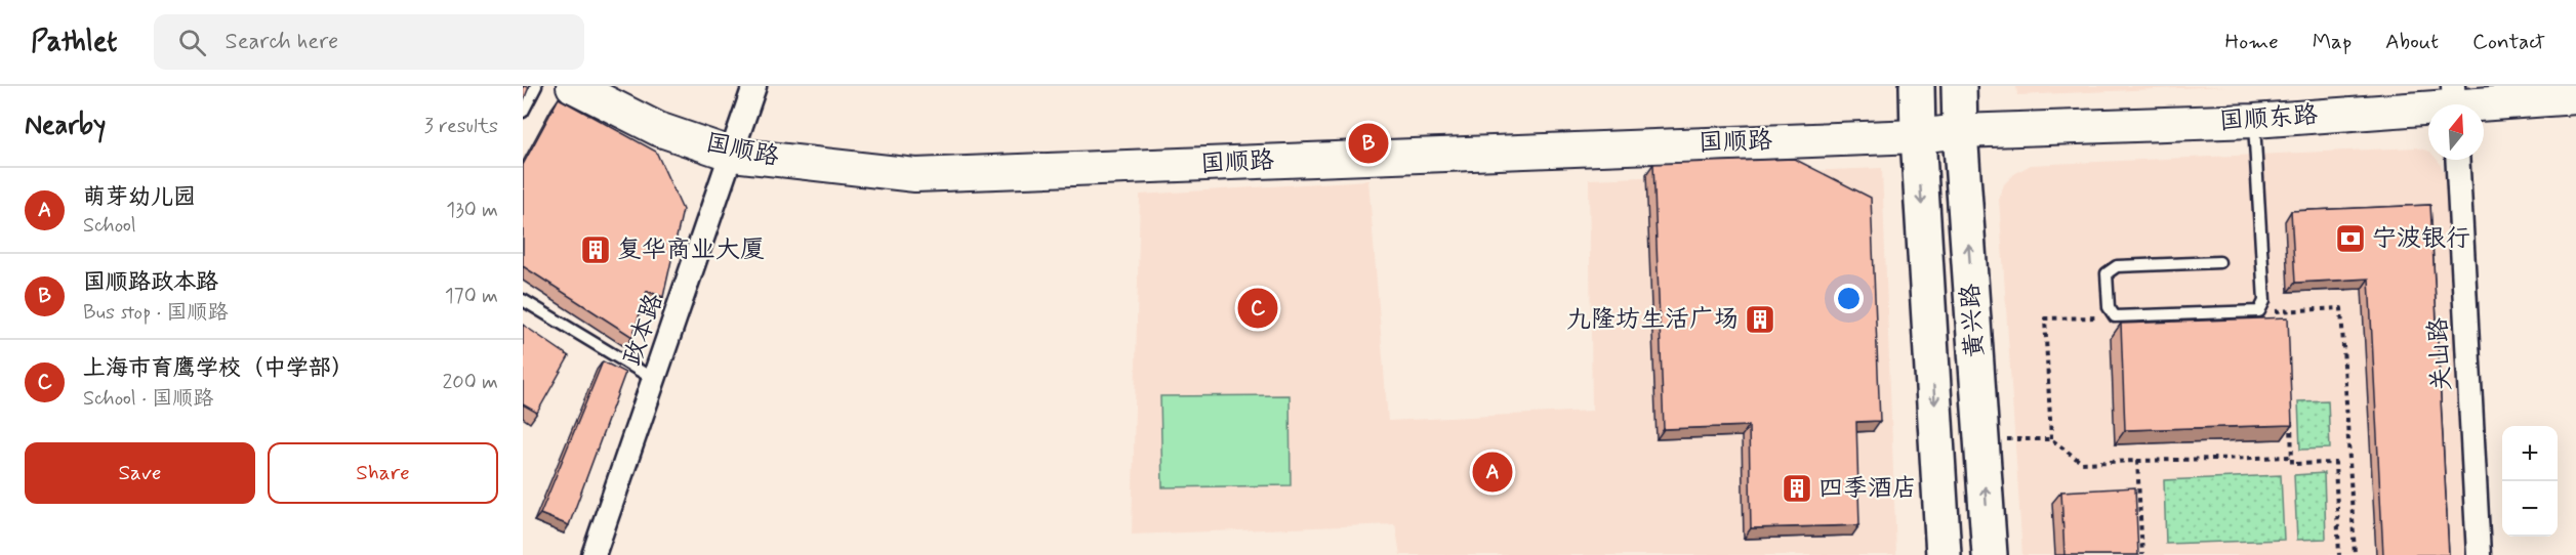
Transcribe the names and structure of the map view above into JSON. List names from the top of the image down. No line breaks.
{"streets":{"main road":["黄兴路"],"street":["国顺东路","国顺路","政本路","关山路"]},"crossings":[["国顺东路","国顺路"],["国顺东路","黄兴路"],["国顺路","黄兴路"],["国顺路","政本路"]],"places":{"bank":["宁波银行"],"building":["复华商业大厦","九隆坊生活广场","四季酒店"]},"north":"top","page":{"header":"Pathlet","search":"Search here","nav":["Home","Map","About","Contact"],"heading":["Nearby","3 results"],"pins":["B","C","A"],"list":[{"mark":"A","name":"萌芽幼儿园","note":"School","value":"130 m"},{"mark":"B","name":"国顺路政本路","note":"Bus stop · 国顺路","value":"170 m"},{"mark":"C","name":"上海市育鹰学校（中学部）","note":"School · 国顺路","value":"200 m"}],"buttons":["Save","Share"],"map_buttons":["+","−"]}}
